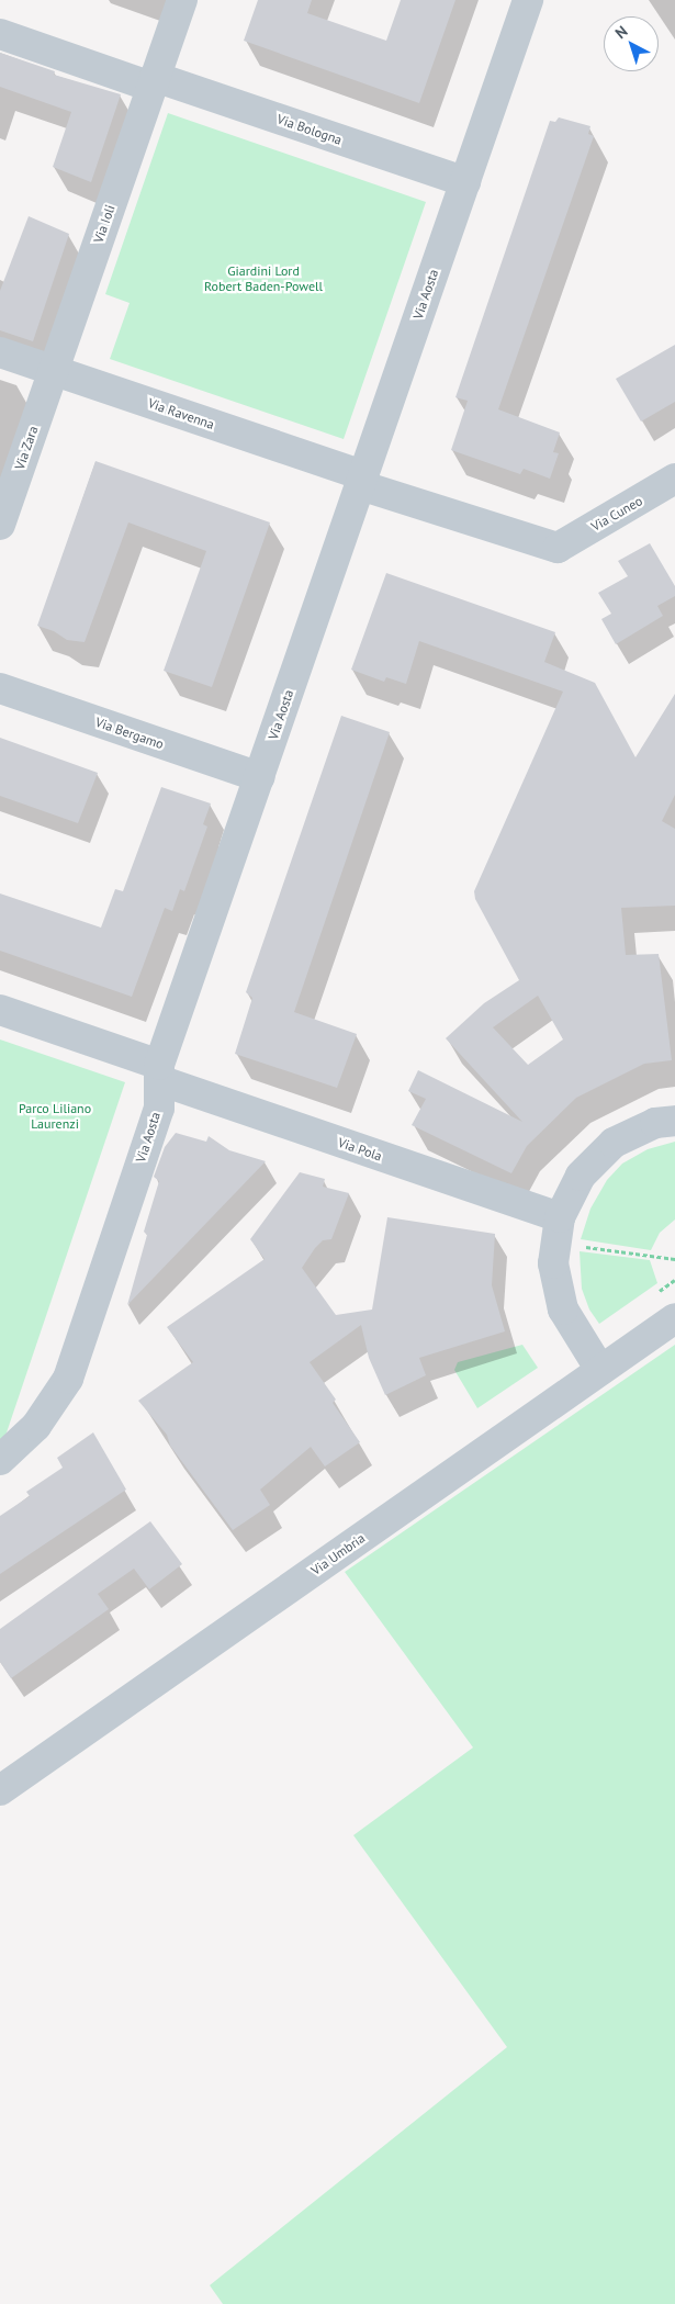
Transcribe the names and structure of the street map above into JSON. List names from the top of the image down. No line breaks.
{"streets":{"street":["Via Bologna","Via Ioli","Via Aosta","Via Ravenna","Via Zara","Via Cuneo","Via Bergamo","Via Pola","Via Umbria"]},"crossings":[["Via Bologna","Via Ioli"],["Via Bologna","Via Aosta"],["Via Ioli","Via Ravenna"],["Via Ioli","Via Zara"],["Via Aosta","Via Ravenna"],["Via Aosta","Via Bergamo"],["Via Aosta","Via Pola"],["Via Ravenna","Via Zara"],["Via Ravenna","Via Cuneo"]],"parks":["Giardini Lord Robert Baden-Powell","Parco Liliano Laurenzi"],"north":"top left"}
